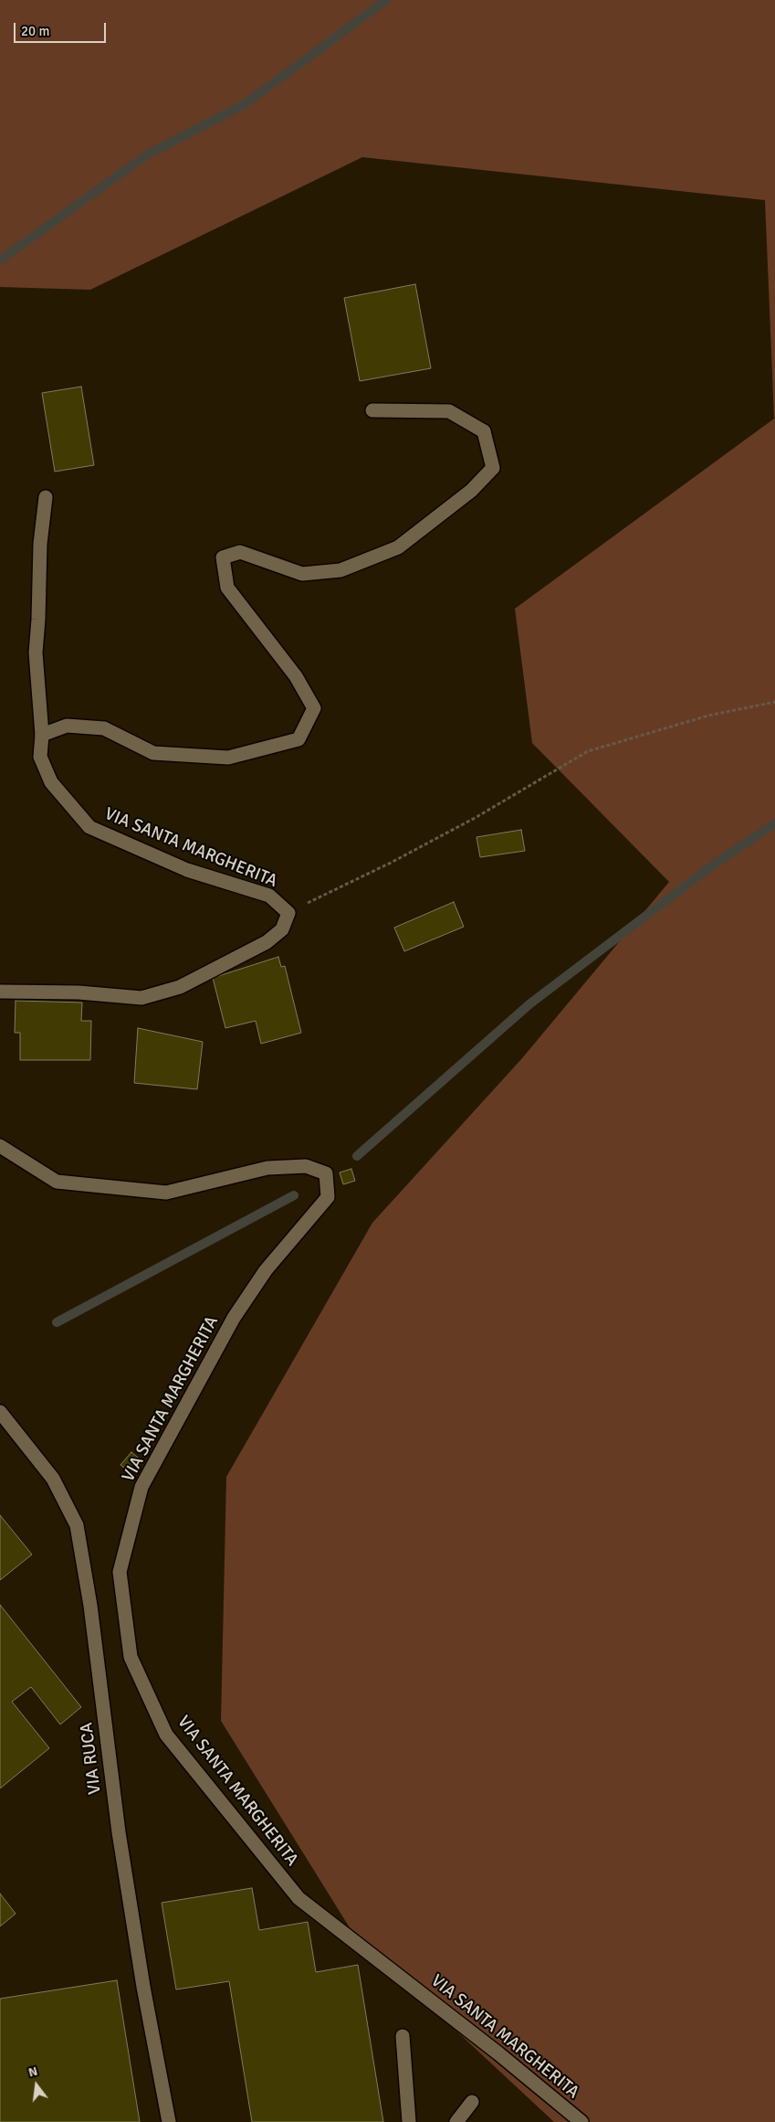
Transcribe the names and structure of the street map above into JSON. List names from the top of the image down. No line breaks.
{"streets":{"street":["VIA SANTA MARGHERITA","VIA RUCA"]},"scale_bar":"20 m","north":"top"}
